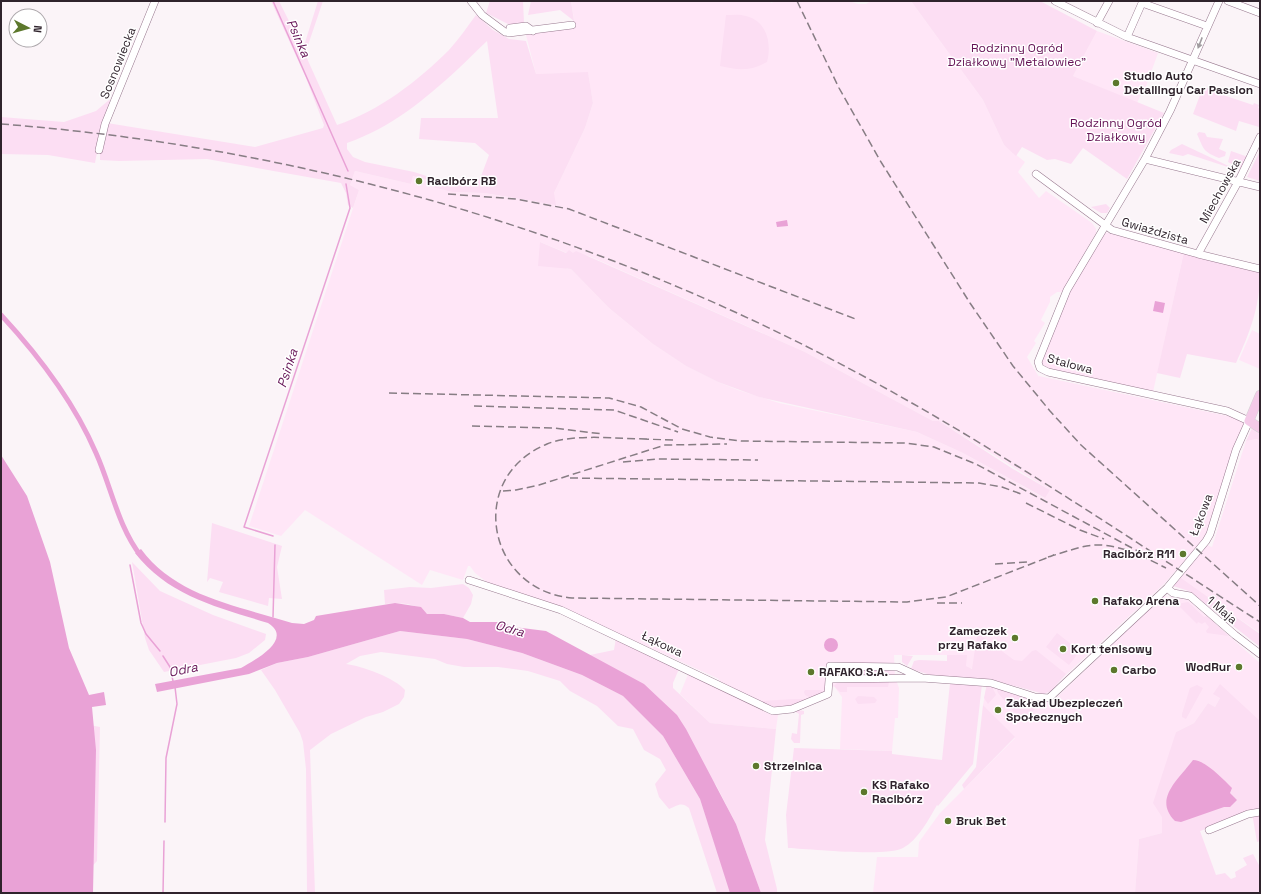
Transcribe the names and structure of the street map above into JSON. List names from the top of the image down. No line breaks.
{"streets":{"main road":["Łąkowa"],"street":["Sosnowiecka","Miechowska","Gwiaździsta","Stalowa","1 Maja"]},"crossings":[["Miechowska","Gwiaździsta"],["Gwiaździsta","Stalowa"],["Stalowa","Łąkowa"],["Łąkowa","1 Maja"]],"water":["Psinka","Odra"],"parks":["Rodzinny Ogród Działkowy \"Metalowiec\"","Rodzinny Ogród Działkowy"],"places":["Studio Auto Detailingu Car Passion","Racibórz RB","Racibórz R11","Rafako Arena","Zameczek przy Rafako","Kort tenisowy","WodRur","Carbo","RAFAKO S.A.","Zakład Ubezpieczeń Społecznych","Strzelnica","KS Rafako Racibórz","Bruk Bet"],"north":"right"}
